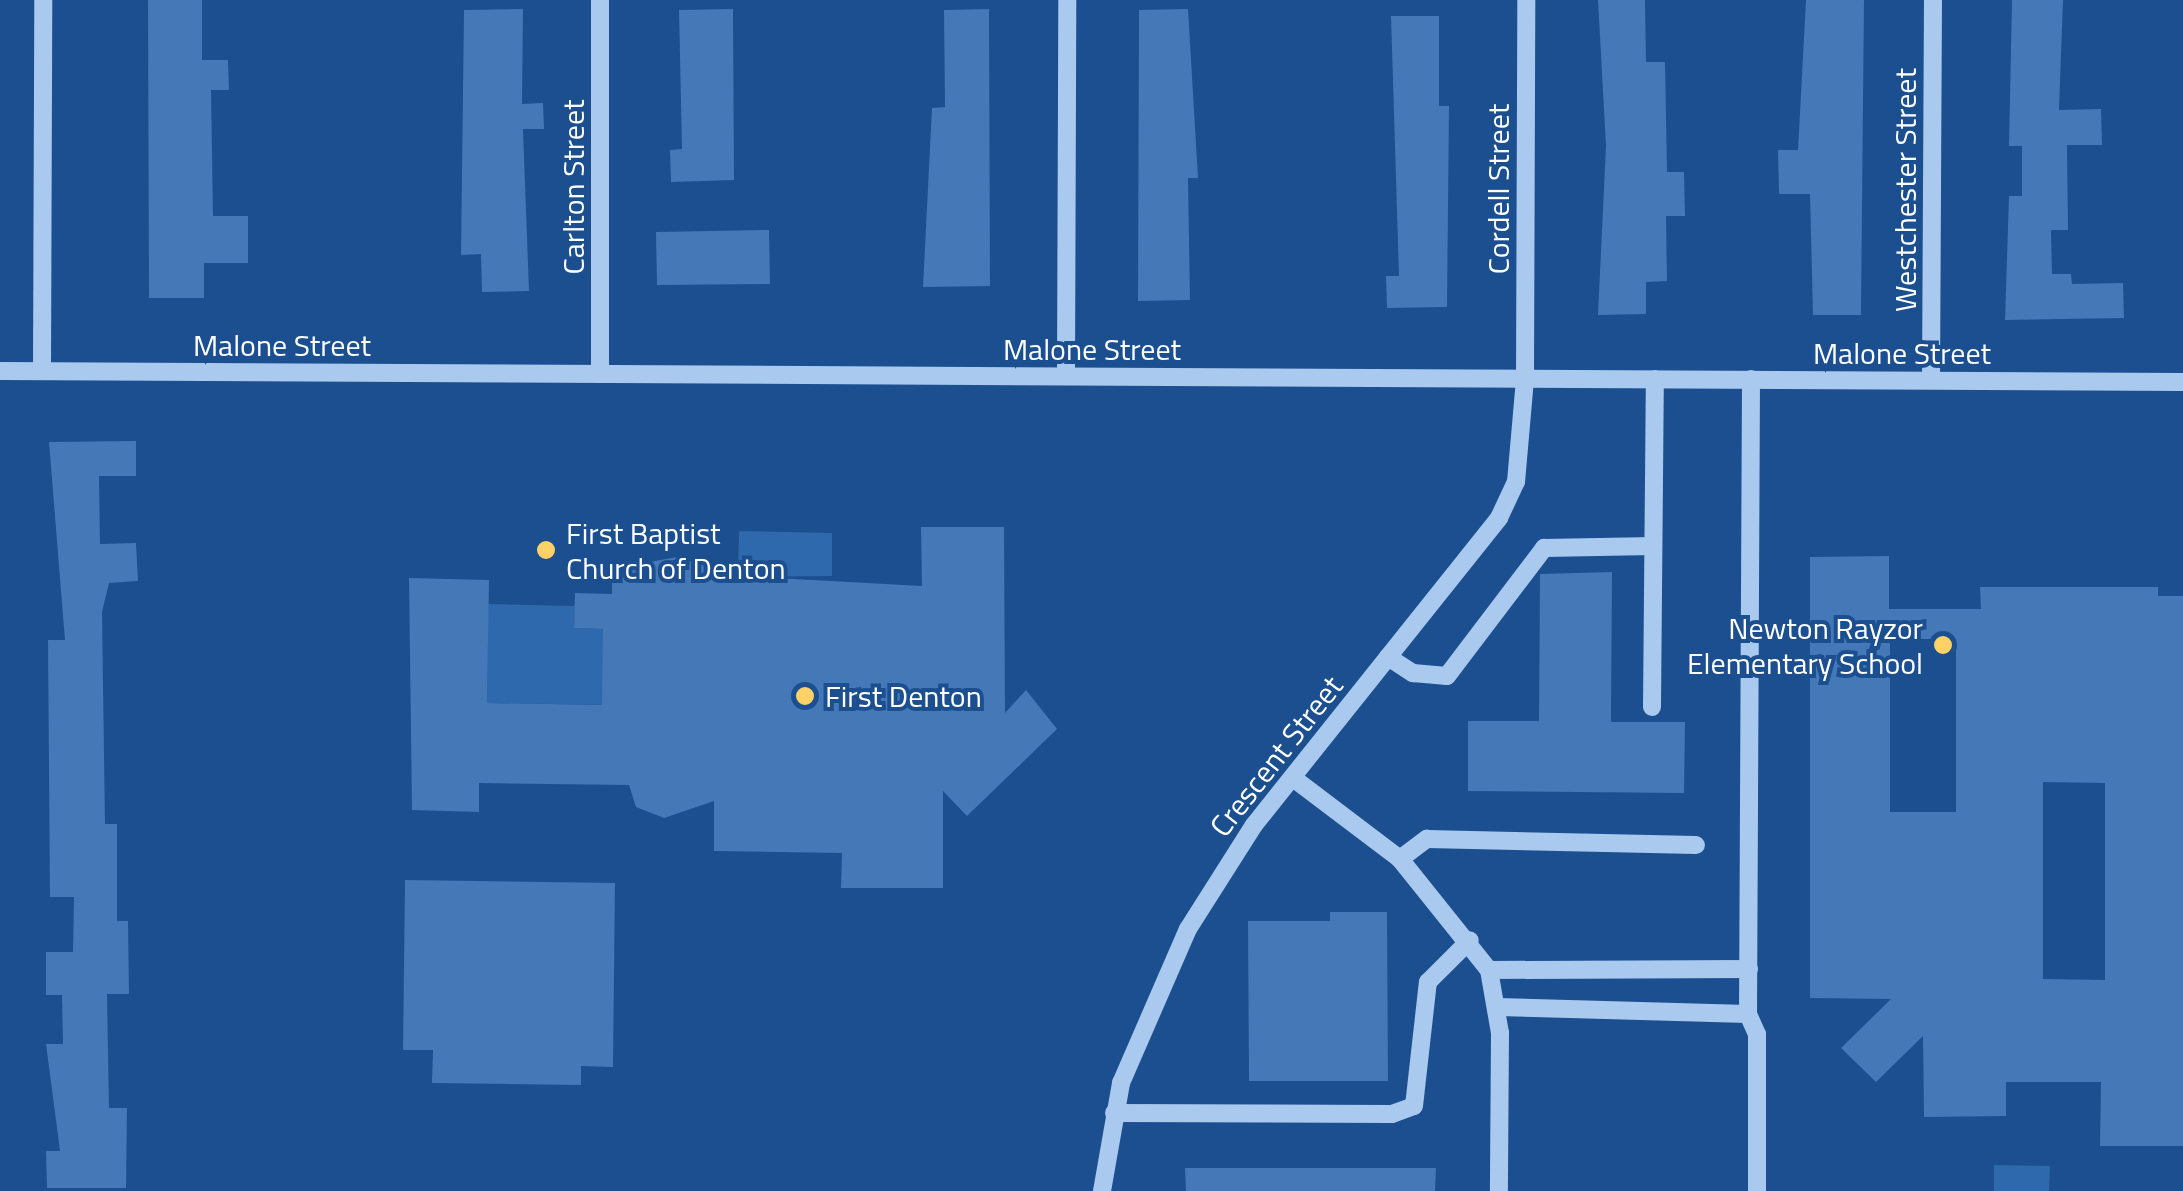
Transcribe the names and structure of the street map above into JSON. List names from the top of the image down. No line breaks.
{"streets":{"street":["Carlton Street","Cordell Street","Westchester Street","Malone Street","Crescent Street"]},"crossings":[["Carlton Street","Malone Street"],["Cordell Street","Malone Street"],["Cordell Street","Crescent Street"],["Westchester Street","Malone Street"],["Malone Street","Crescent Street"]],"places":["First Baptist Church of Denton","Newton Rayzor Elementary School","First Denton"]}
